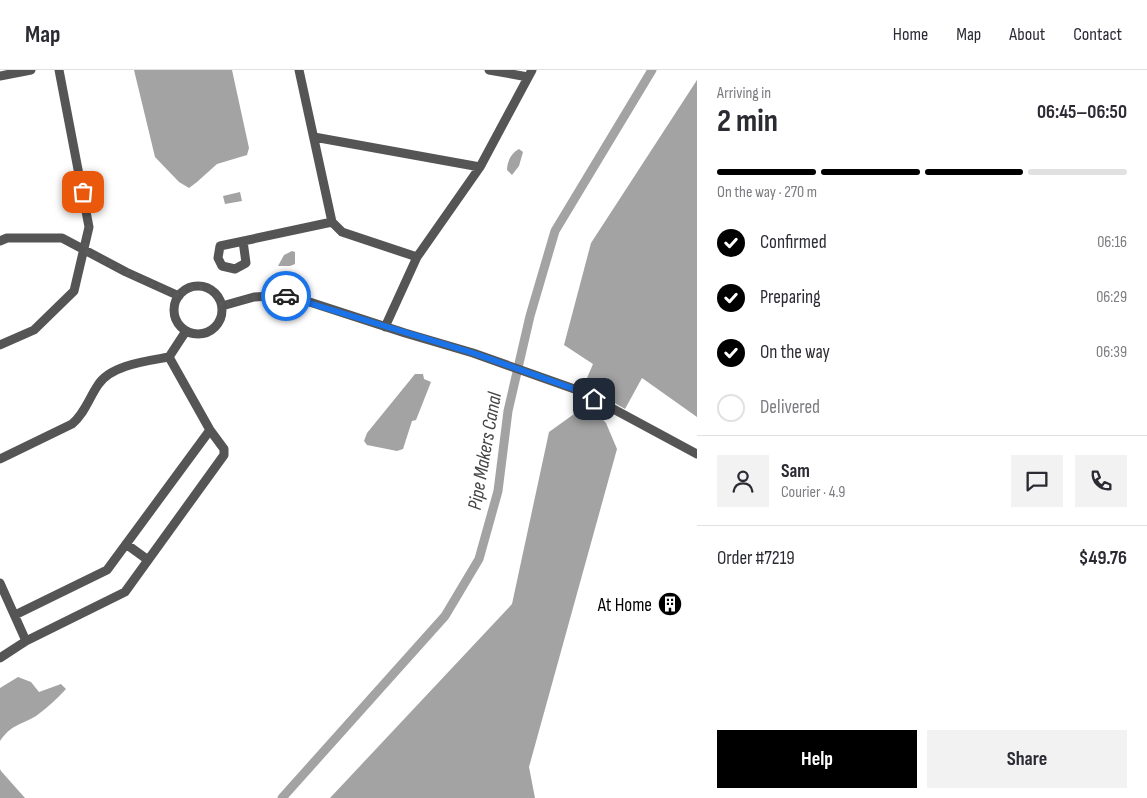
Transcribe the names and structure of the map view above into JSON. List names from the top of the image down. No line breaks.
{"water":["Pipe Makers Canal"],"places":{"building":["At Home"]},"page":{"header":"Map","nav":["Home","Map","About","Contact"],"heading":["2 min","Arriving in","06:45–06:50"],"panel":["Sam","Courier · 4.9","Order #7219","$49.76"],"bar":"On the way · 270 m","list":[["Confirmed","06:16"],["Preparing","06:29"],["On the way","06:39"],"Delivered"],"buttons":["Help","Share"]}}
